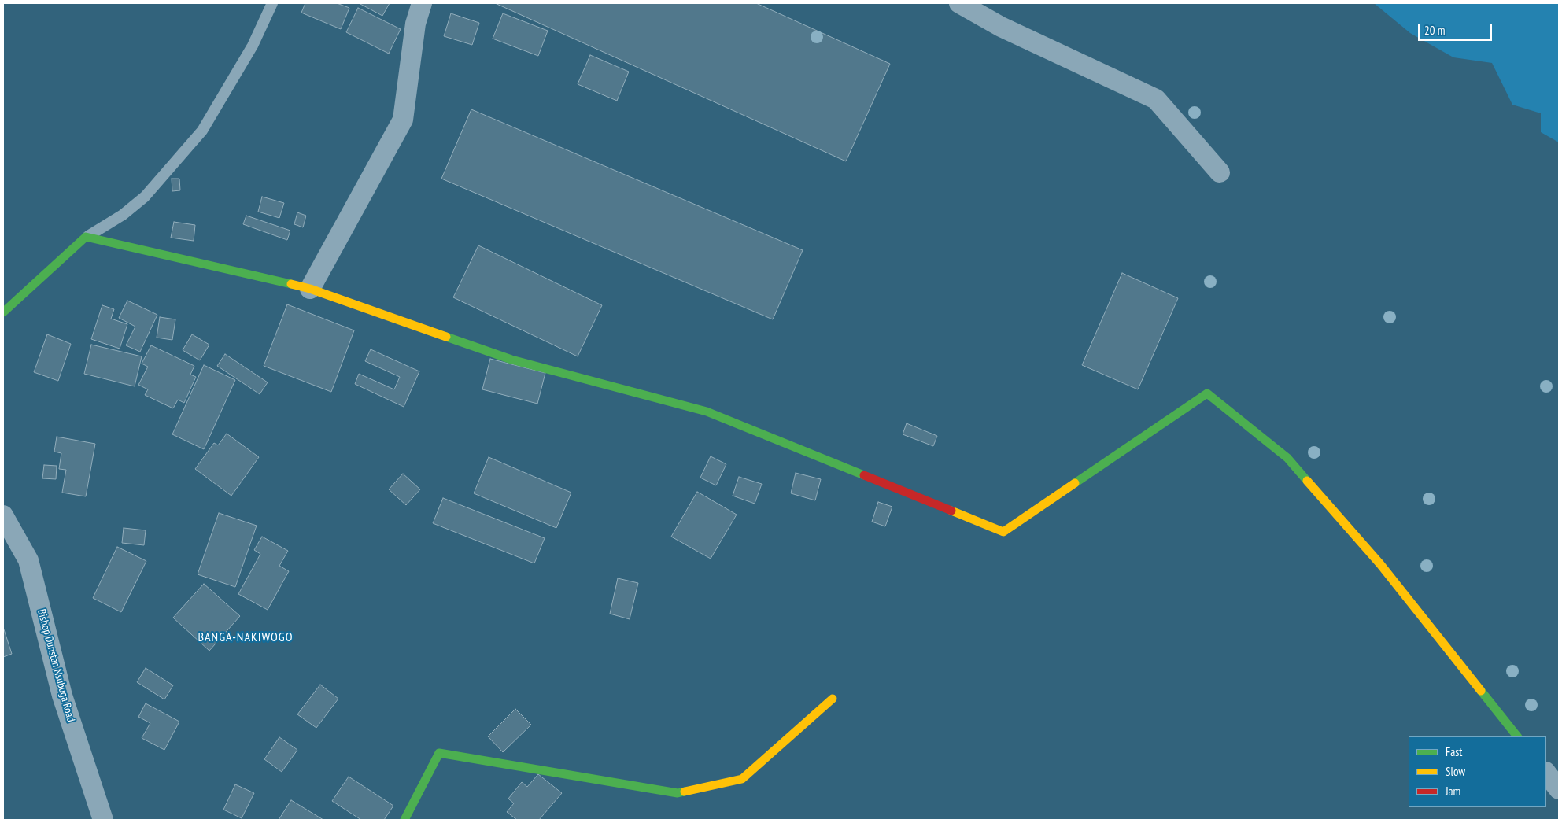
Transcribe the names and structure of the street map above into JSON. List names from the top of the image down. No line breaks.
{"streets":{"street":["Bishop Dunstan Nsubuga Road"]},"districts":["BANGA-NAKIWOGO"],"legend":["Fast","Slow","Jam"],"scale_bar":"20 m"}
